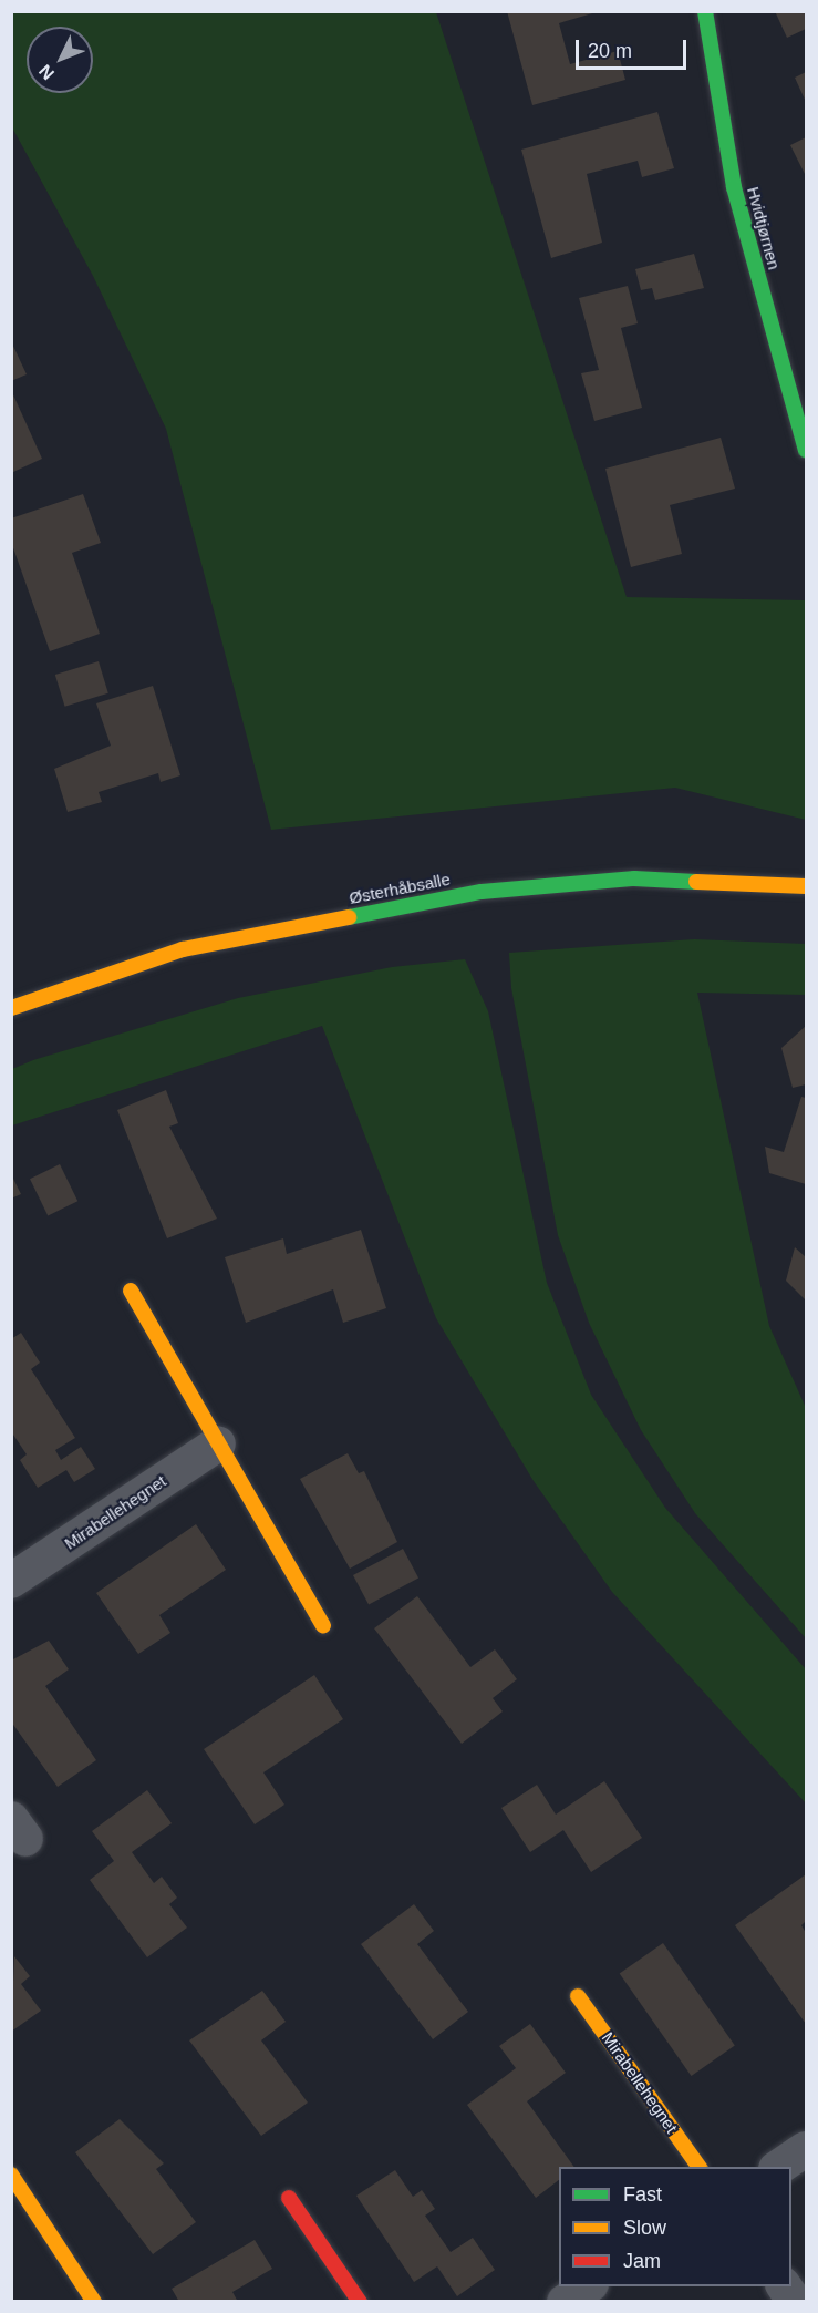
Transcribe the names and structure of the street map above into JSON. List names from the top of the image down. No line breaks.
{"streets":{"street":["Hvidtjørnen","Østerhåbsalle","Mirabellehegnet"]},"legend":["Fast","Slow","Jam"],"scale_bar":"20 m","north":"bottom left"}
